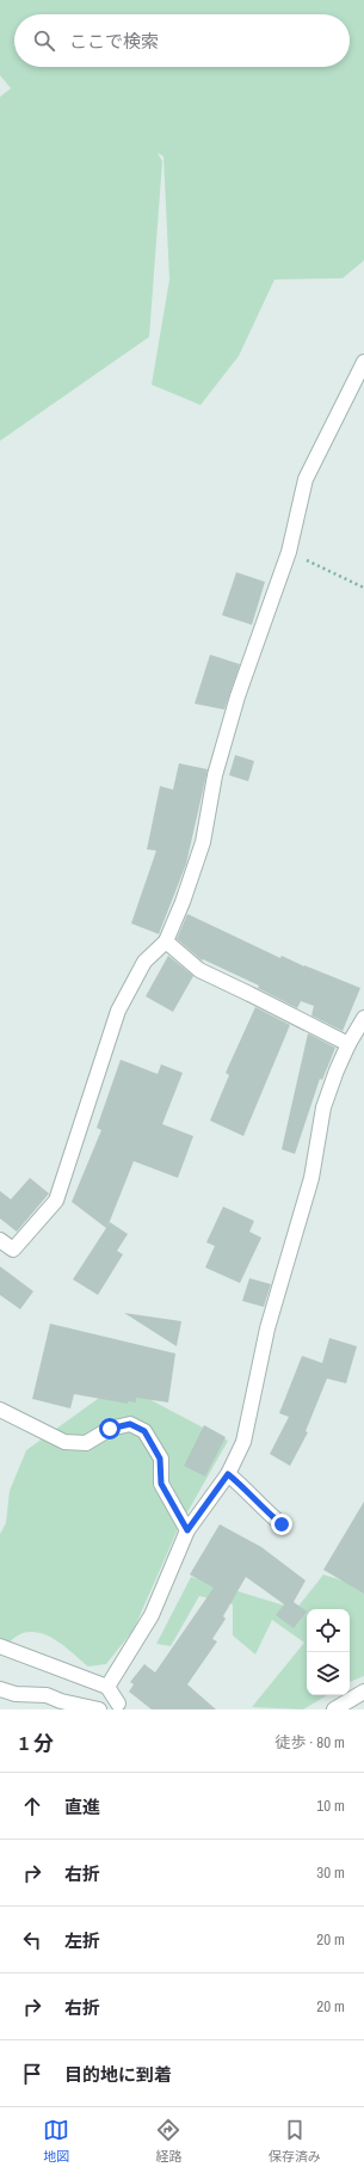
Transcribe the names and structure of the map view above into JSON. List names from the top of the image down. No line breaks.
{"page":{"search":"ここで検索","heading":["1 分","徒歩 · 80 m"],"list":[["直進","10 m"],["右折","30 m"],["左折","20 m"],["右折","20 m"],"目的地に到着"],"nav":["地図","経路","保存済み"]}}
